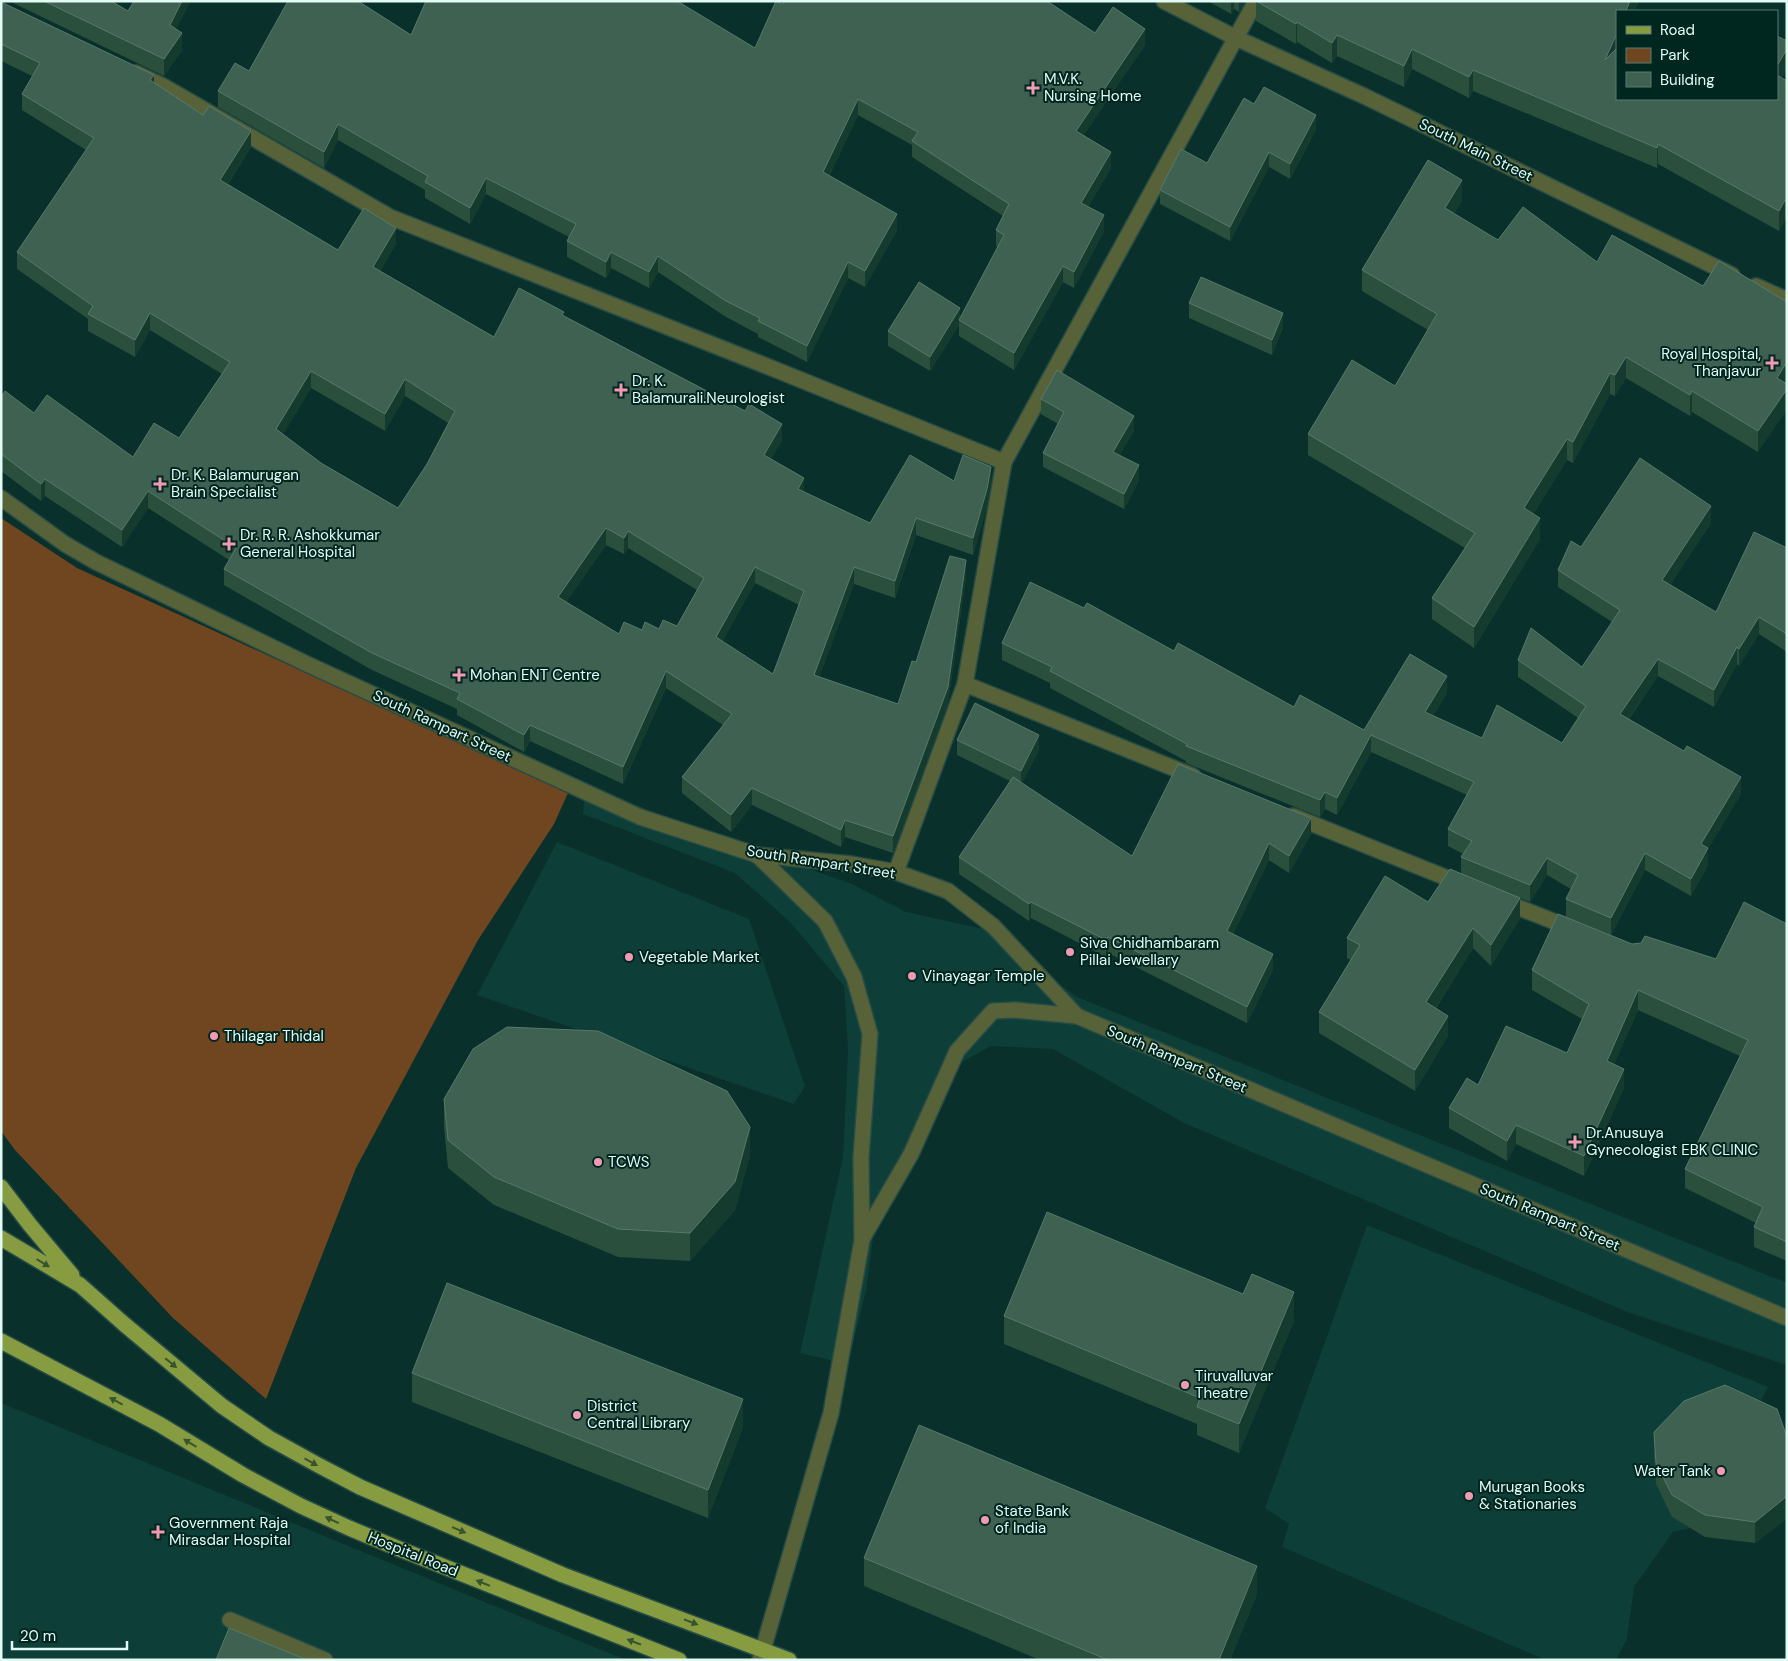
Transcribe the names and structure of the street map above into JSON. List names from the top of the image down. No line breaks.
{"streets":{"main road":["Hospital Road"],"street":["South Main Street","South Rampart Street"]},"places":{"health":["M.V.K. Nursing Home","Royal Hospital, Thanjavur","Dr. K. Balamurali.Neurologist","Dr. K. Balamurugan Brain Specialist","Dr. R. R. Ashokkumar General Hospital","Mohan ENT Centre","Dr.Anusuya Gynecologist EBK CLINIC","Government Raja Mirasdar Hospital"],"other":["Siva Chidhambaram Pillai Jewellary","Vegetable Market","Vinayagar Temple","Thilagar Thidal","TCWS","Tiruvalluvar Theatre","District Central Library","Water Tank","Murugan Books & Stationaries","State Bank of India"]},"legend":["Road","Park","Building"],"scale_bar":"20 m"}
